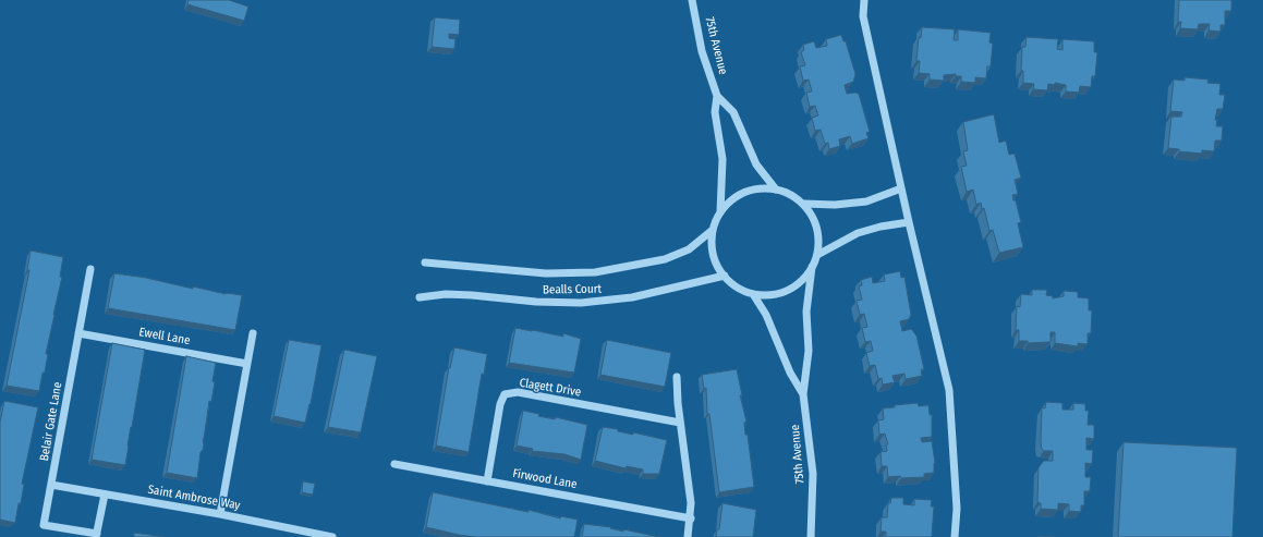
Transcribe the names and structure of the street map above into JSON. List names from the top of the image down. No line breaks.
{"streets":{"street":["75th Avenue","Bealls Court","Ewell Lane","Clagett Drive","Belair Gate Lane","Firwood Lane","Saint Ambrose Way"]},"crossings":[["75th Avenue","Bealls Court"],["Ewell Lane","Belair Gate Lane"],["Clagett Drive","Firwood Lane"],["Belair Gate Lane","Saint Ambrose Way"]]}
